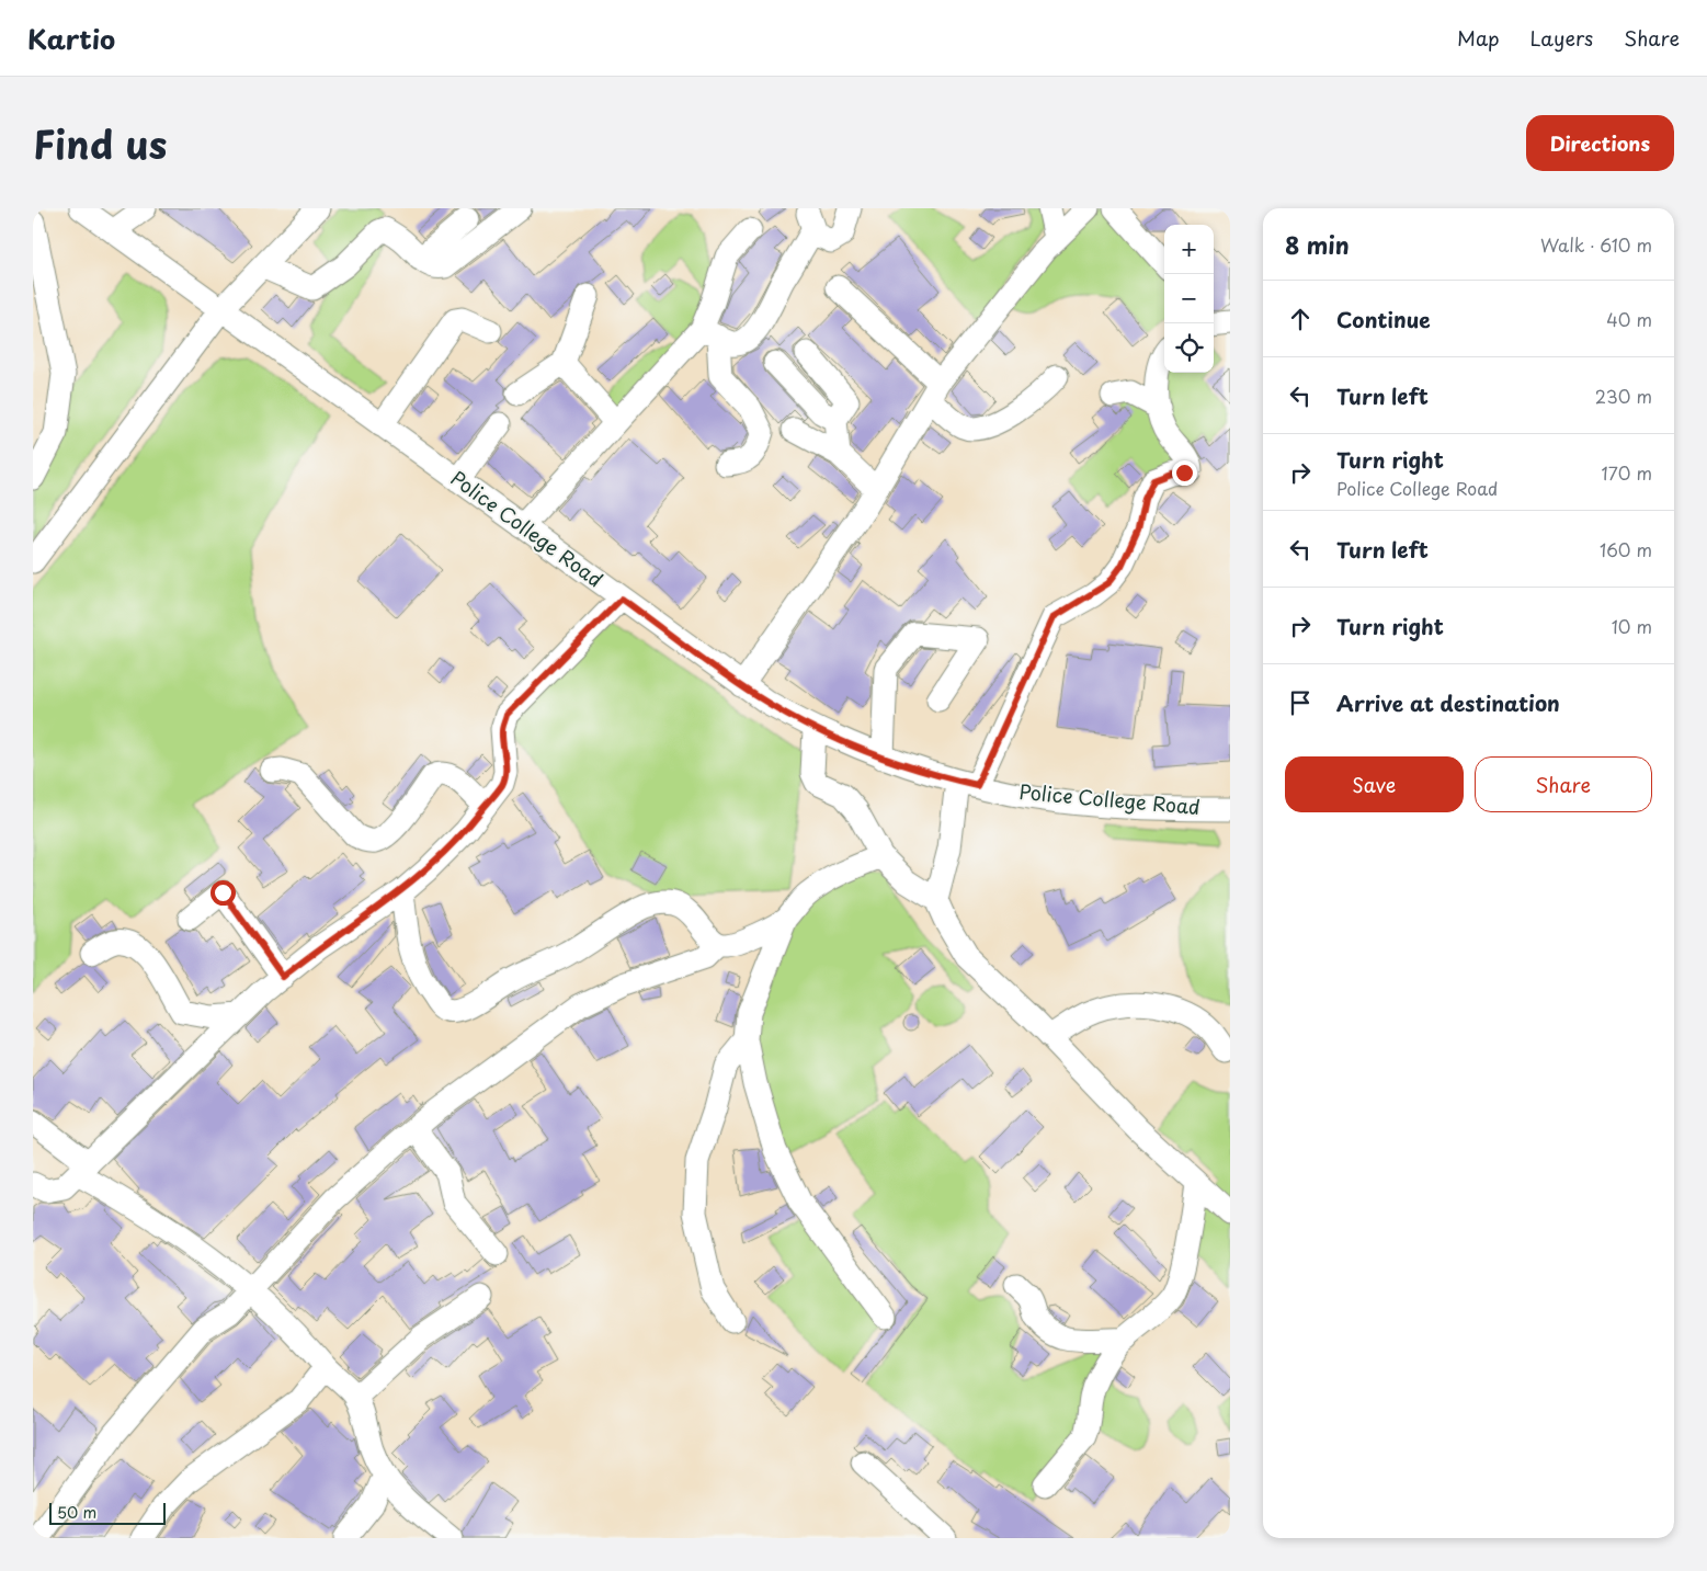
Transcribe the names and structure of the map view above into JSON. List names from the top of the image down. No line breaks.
{"streets":{"street":["Police College Road"]},"scale_bar":"50 m","page":{"header":"Kartio","nav":["Map","Layers","Share"],"title":"Find us","buttons":["Directions",["Save","Share"]],"heading":["8 min","Walk · 610 m"],"map_buttons":["+","−"],"list":[["Continue","40 m"],["Turn left","230 m"],["Turn right","Police College Road","170 m"],["Turn left","160 m"],["Turn right","10 m"],"Arrive at destination"],"scale":"50 m"}}
